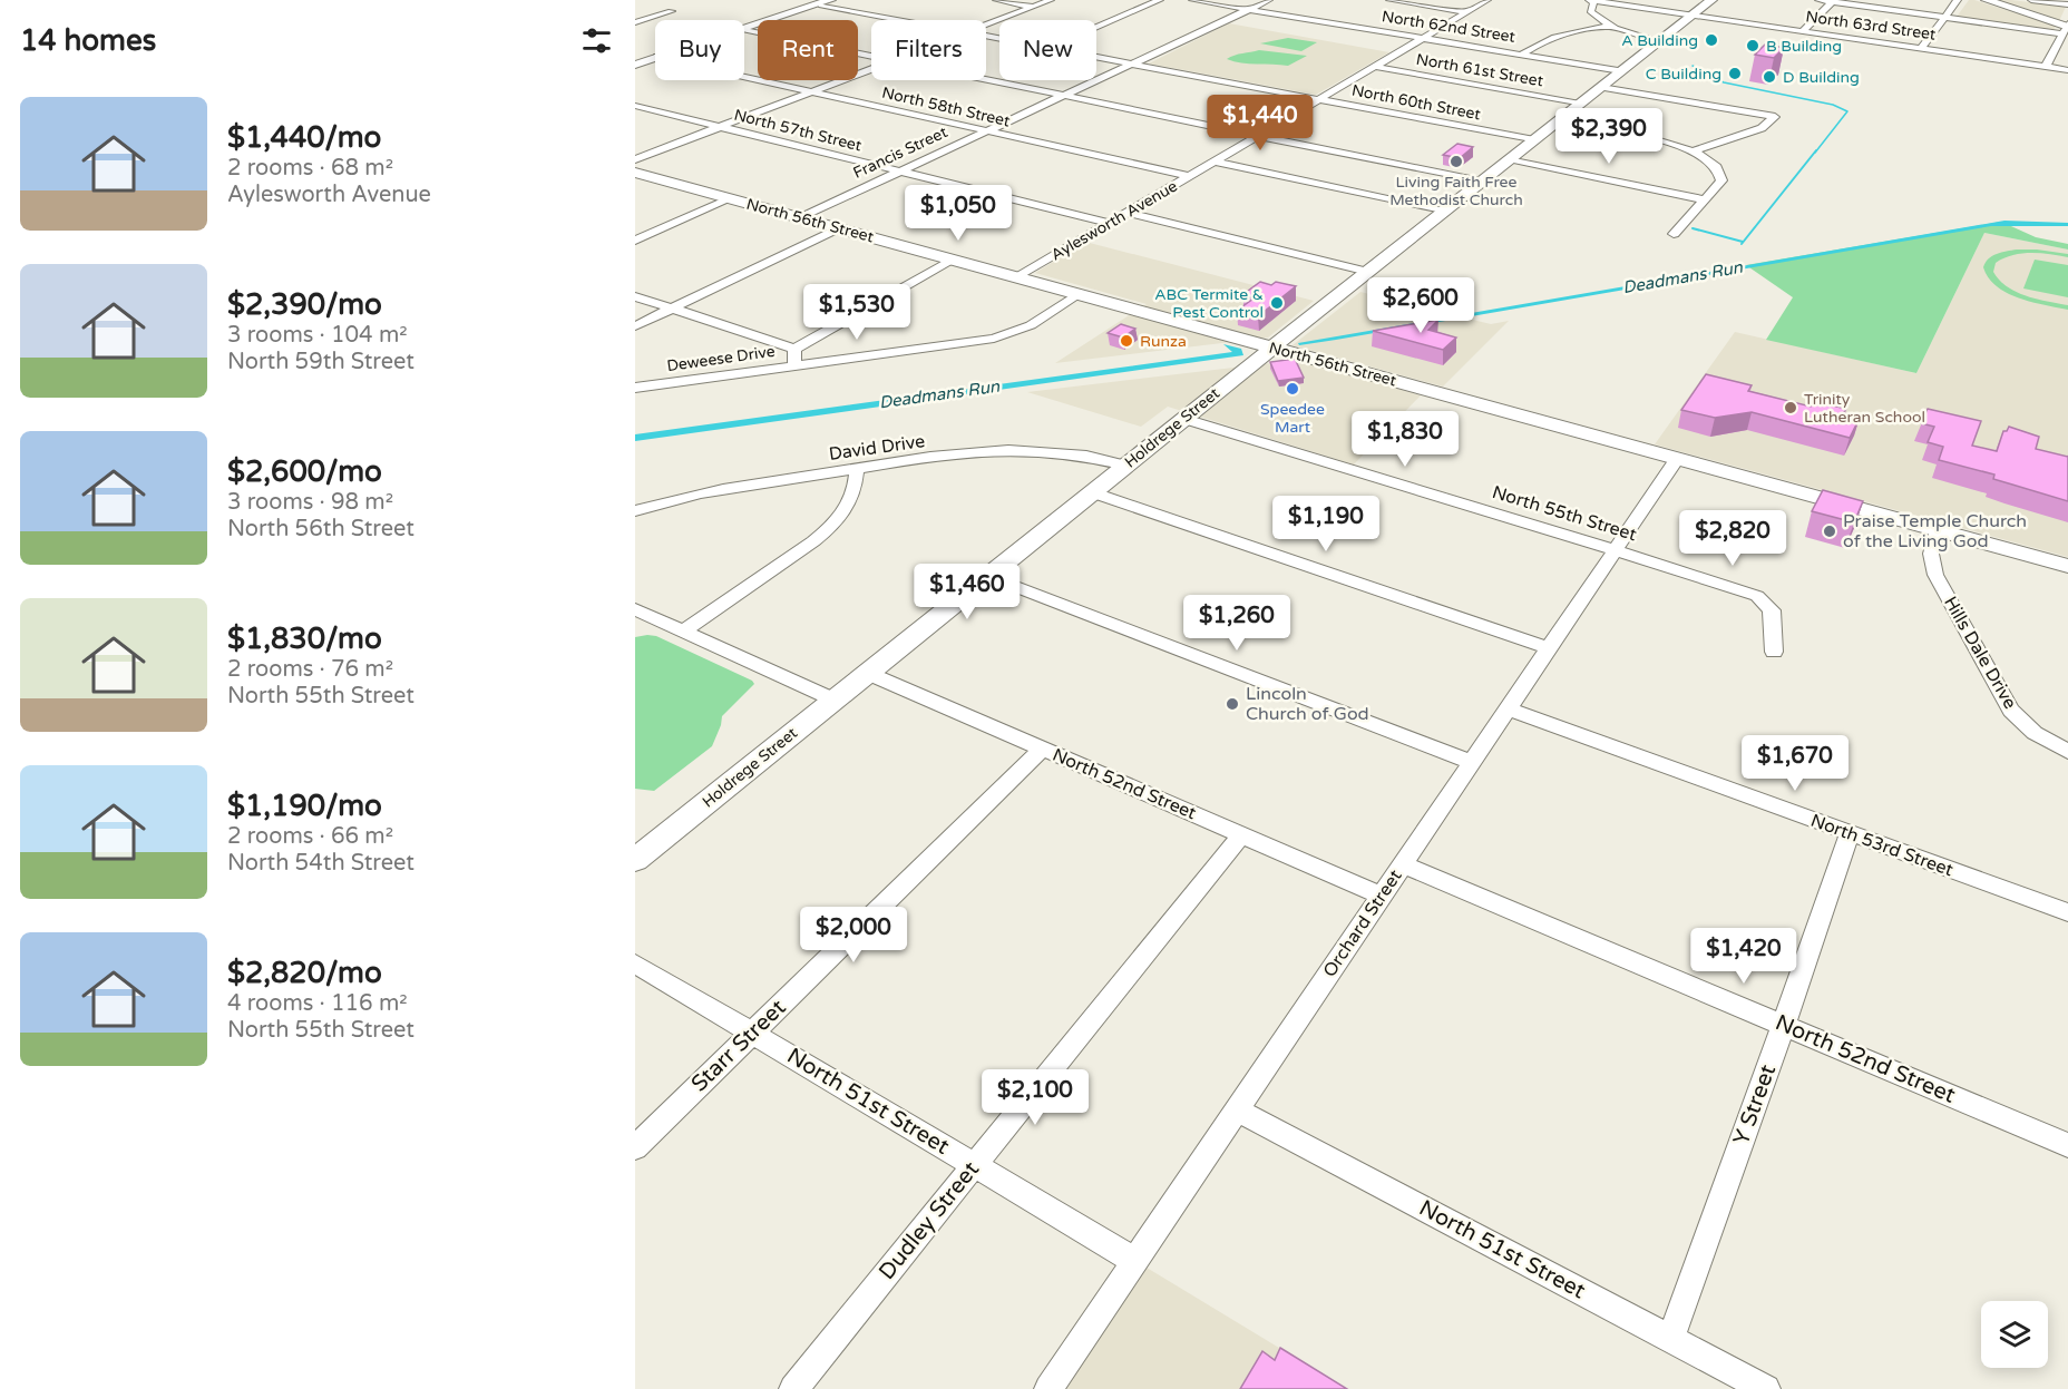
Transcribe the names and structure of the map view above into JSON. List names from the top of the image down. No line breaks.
{"streets":{"main road":["North 56th Street","Holdrege Street"],"street":["North 63rd Street","North 62nd Street","North 61st Street","North 60th Street","North 58th Street","North 57th Street","Francis Street","Aylesworth Avenue","Deweese Drive","David Drive","North 55th Street","Hills Dale Drive","North 52nd Street","North 53rd Street","Orchard Street","Starr Street","North 51st Street","Y Street","Dudley Street"]},"crossings":[["North 63rd Street","Holdrege Street"],["North 62nd Street","Francis Street"],["North 62nd Street","Aylesworth Avenue"],["North 62nd Street","Holdrege Street"],["North 61st Street","Aylesworth Avenue"],["North 61st Street","Holdrege Street"],["North 60th Street","Francis Street"],["North 60th Street","Aylesworth Avenue"],["North 60th Street","Holdrege Street"],["North 58th Street","Francis Street"],["North 58th Street","Aylesworth Avenue"],["North 57th Street","Francis Street"],["North 57th Street","Aylesworth Avenue"],["Francis Street","North 56th Street"],["North 56th Street","Aylesworth Avenue"],["North 56th Street","Deweese Drive"],["North 56th Street","Holdrege Street"],["North 56th Street","Hills Dale Drive"],["North 56th Street","Orchard Street"],["Holdrege Street","David Drive"],["Holdrege Street","North 55th Street"],["Holdrege Street","North 52nd Street"],["North 55th Street","Orchard Street"],["North 52nd Street","Orchard Street"],["North 52nd Street","Starr Street"],["North 52nd Street","Y Street"],["North 52nd Street","Dudley Street"],["North 53rd Street","Orchard Street"],["North 53rd Street","Y Street"],["Orchard Street","North 51st Street"],["Starr Street","North 51st Street"],["North 51st Street","Y Street"],["North 51st Street","Dudley Street"]],"water":["Deadmans Run"],"places":["A Building","B Building","C Building","D Building","Living Faith Free Methodist Church","ABC Termite & Pest Control","Runza","Speedee Mart","Trinity Lutheran School","Praise Temple Church of the Living God","Lincoln Church of God"],"page":{"heading":"14 homes","chip":["Buy","Rent","Filters","New"],"list":[{"name":"$1,440/mo","note":"2 rooms · 68 m² · Aylesworth Avenue"},{"name":"$2,390/mo","note":"3 rooms · 104 m² · North 59th Street"},{"name":"$2,600/mo","note":"3 rooms · 98 m² · North 56th Street"},{"name":"$1,830/mo","note":"2 rooms · 76 m² · North 55th Street"},{"name":"$1,190/mo","note":"2 rooms · 66 m² · North 54th Street"},{"name":"$2,820/mo","note":"4 rooms · 116 m² · North 55th Street"}],"price":["$1,440","$2,390","$1,050","$2,600","$1,530","$1,830","$1,190","$2,820","$1,460","$1,260","$1,670","$2,000","$1,420","$2,100"]}}
